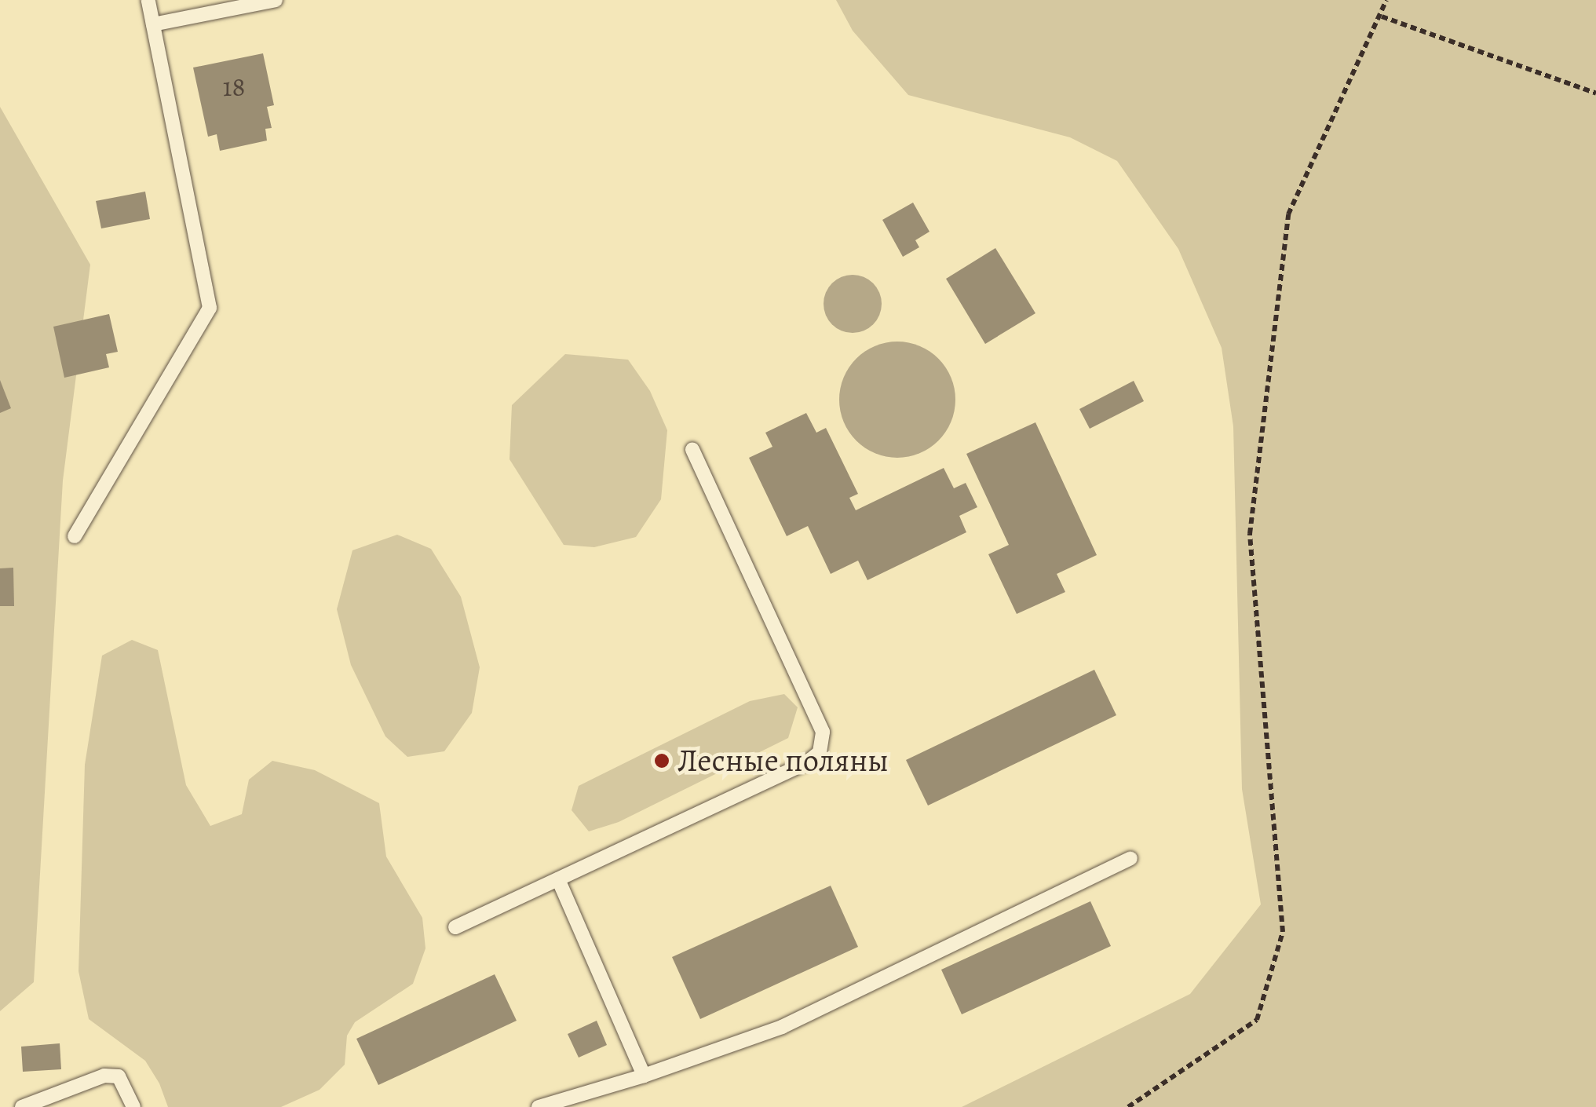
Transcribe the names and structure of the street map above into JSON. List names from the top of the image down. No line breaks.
{"places":["Лесные поляны"],"house_numbers":["18"]}
